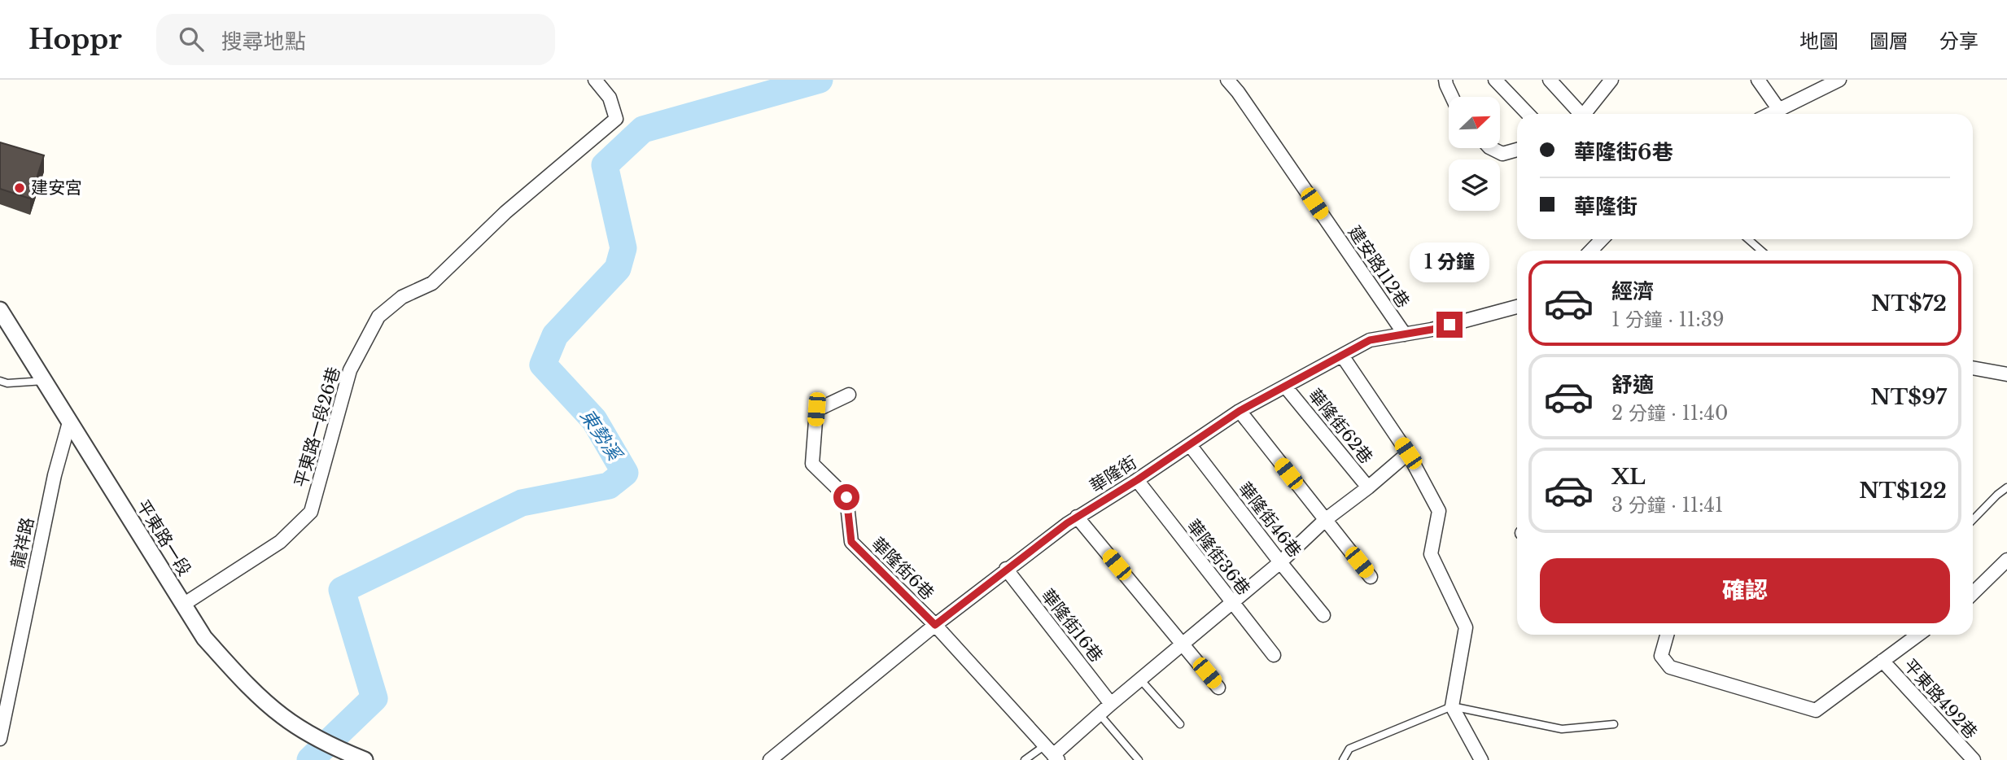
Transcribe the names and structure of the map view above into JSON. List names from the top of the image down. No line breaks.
{"streets":{"street":["建安路112巷","華隆街62巷","平東路一段26巷","華隆街","華隆街46巷","平東路一段","龍祥路","華隆街36巷","華隆街6巷","華隆街16巷","平東路492巷"]},"crossings":[["建安路112巷","華隆街"],["華隆街62巷","華隆街"],["平東路一段26巷","平東路一段"],["華隆街","華隆街46巷"],["華隆街","華隆街36巷"],["華隆街","華隆街6巷"],["華隆街","華隆街16巷"],["平東路一段","龍祥路"]],"water":["東勢溪"],"places":["建安宮"],"north":"top right","page":{"header":"Hoppr","search":"搜尋地點","nav":["地圖","圖層","分享"],"banner":["華隆街6巷","華隆街"],"bubble":"1 分鐘","list":[{"name":"經濟","note":"1 分鐘 · 11:39","value":"NT$72"},{"name":"舒適","note":"2 分鐘 · 11:40","value":"NT$97"},{"name":"XL","note":"3 分鐘 · 11:41","value":"NT$122"}],"buttons":"確認"}}
